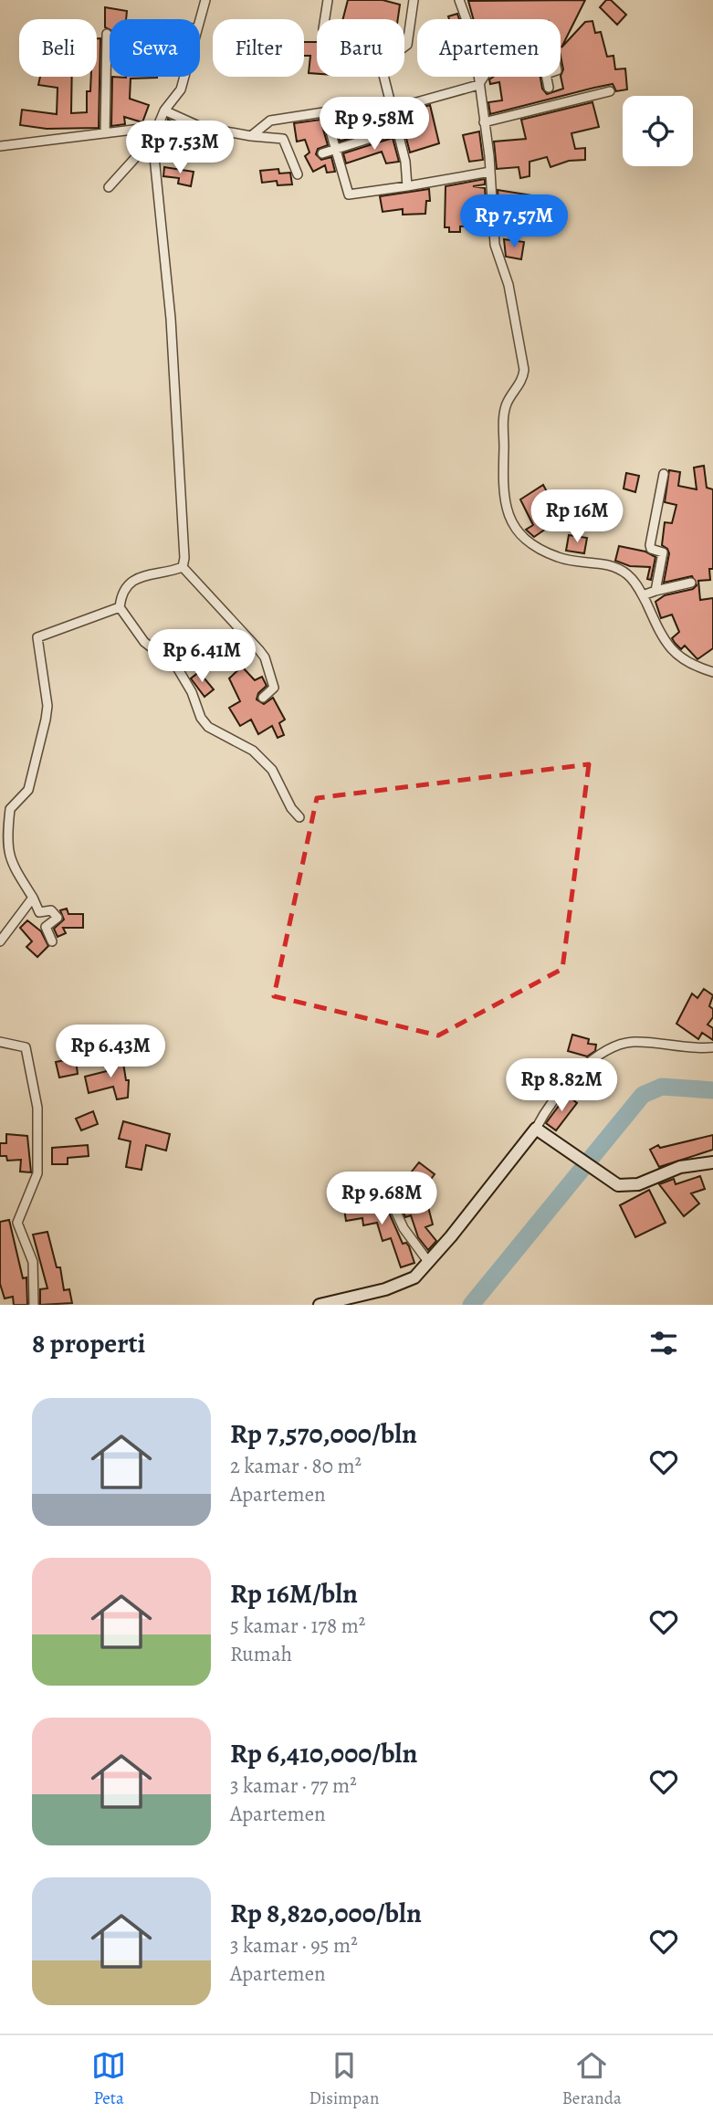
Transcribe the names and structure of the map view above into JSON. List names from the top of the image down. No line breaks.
{"page":{"chip":["Beli","Sewa","Filter","Baru","Apartemen"],"price":["Rp 9.58M","Rp 7.53M","Rp 7.57M","Rp 16M","Rp 6.41M","Rp 6.43M","Rp 8.82M","Rp 9.68M"],"heading":"8 properti","list":[{"name":"Rp 7,570,000/bln","note":"2 kamar · 80 m² · Apartemen"},{"name":"Rp 16M/bln","note":"5 kamar · 178 m² · Rumah"},{"name":"Rp 6,410,000/bln","note":"3 kamar · 77 m² · Apartemen"},{"name":"Rp 8,820,000/bln","note":"3 kamar · 95 m² · Apartemen"}],"tabs":["Peta","Disimpan","Beranda"]}}
